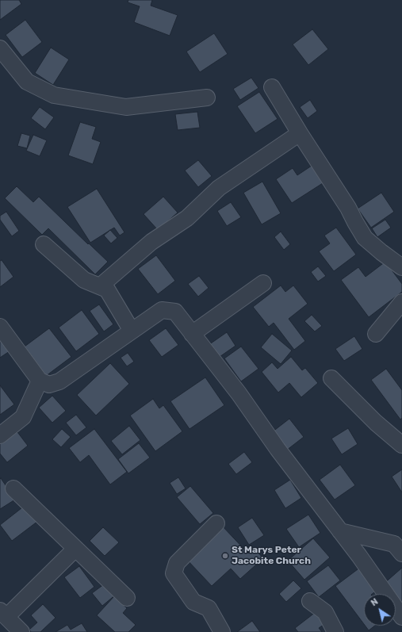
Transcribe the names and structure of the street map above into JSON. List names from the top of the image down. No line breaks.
{"places":["St Marys Peter Jacobite Church"],"north":"top left"}
